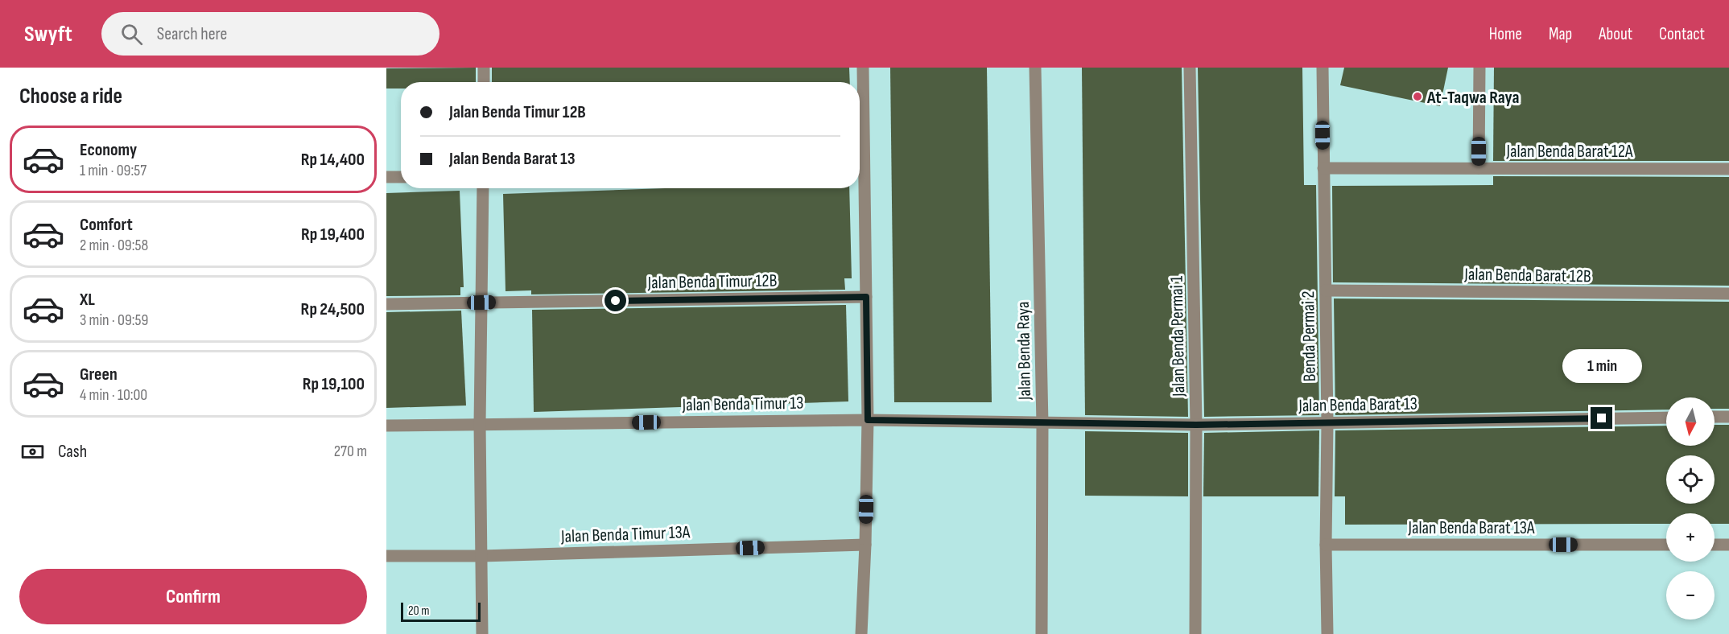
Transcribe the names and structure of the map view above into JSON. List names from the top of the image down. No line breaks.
{"streets":{"street":["Jalan Benda Barat 12A","Jalan Benda Barat 12B","Jalan Benda Timur 12B","Jalan Benda Permai 1","Benda Permai 2","Jalan Benda Raya","Jalan Benda Timur 13","Jalan Benda Barat 13","Jalan Benda Barat 13A","Jalan Benda Timur 13A"]},"crossings":[["Jalan Benda Barat 12A","Benda Permai 2"],["Jalan Benda Barat 12B","Benda Permai 2"],["Jalan Benda Permai 1","Jalan Benda Barat 13"],["Benda Permai 2","Jalan Benda Barat 13"],["Benda Permai 2","Jalan Benda Barat 13A"],["Jalan Benda Raya","Jalan Benda Timur 13"],["Jalan Benda Raya","Jalan Benda Barat 13"],["Jalan Benda Timur 13","Jalan Benda Barat 13"]],"places":["At-Taqwa Raya"],"scale_bar":"20 m","north":"bottom","page":{"header":"Swyft","search":"Search here","nav":["Home","Map","About","Contact"],"heading":"Choose a ride","banner":["Jalan Benda Timur 12B","Jalan Benda Barat 13"],"list":[{"name":"Economy","note":"1 min · 09:57","value":"Rp 14,400"},{"name":"Comfort","note":"2 min · 09:58","value":"Rp 19,400"},{"name":"XL","note":"3 min · 09:59","value":"Rp 24,500"},{"name":"Green","note":"4 min · 10:00","value":"Rp 19,100"}],"bubble":"1 min","map_buttons":["+","−"],"pay":["Cash","270 m"],"buttons":"Confirm","scale":"20 m"}}
